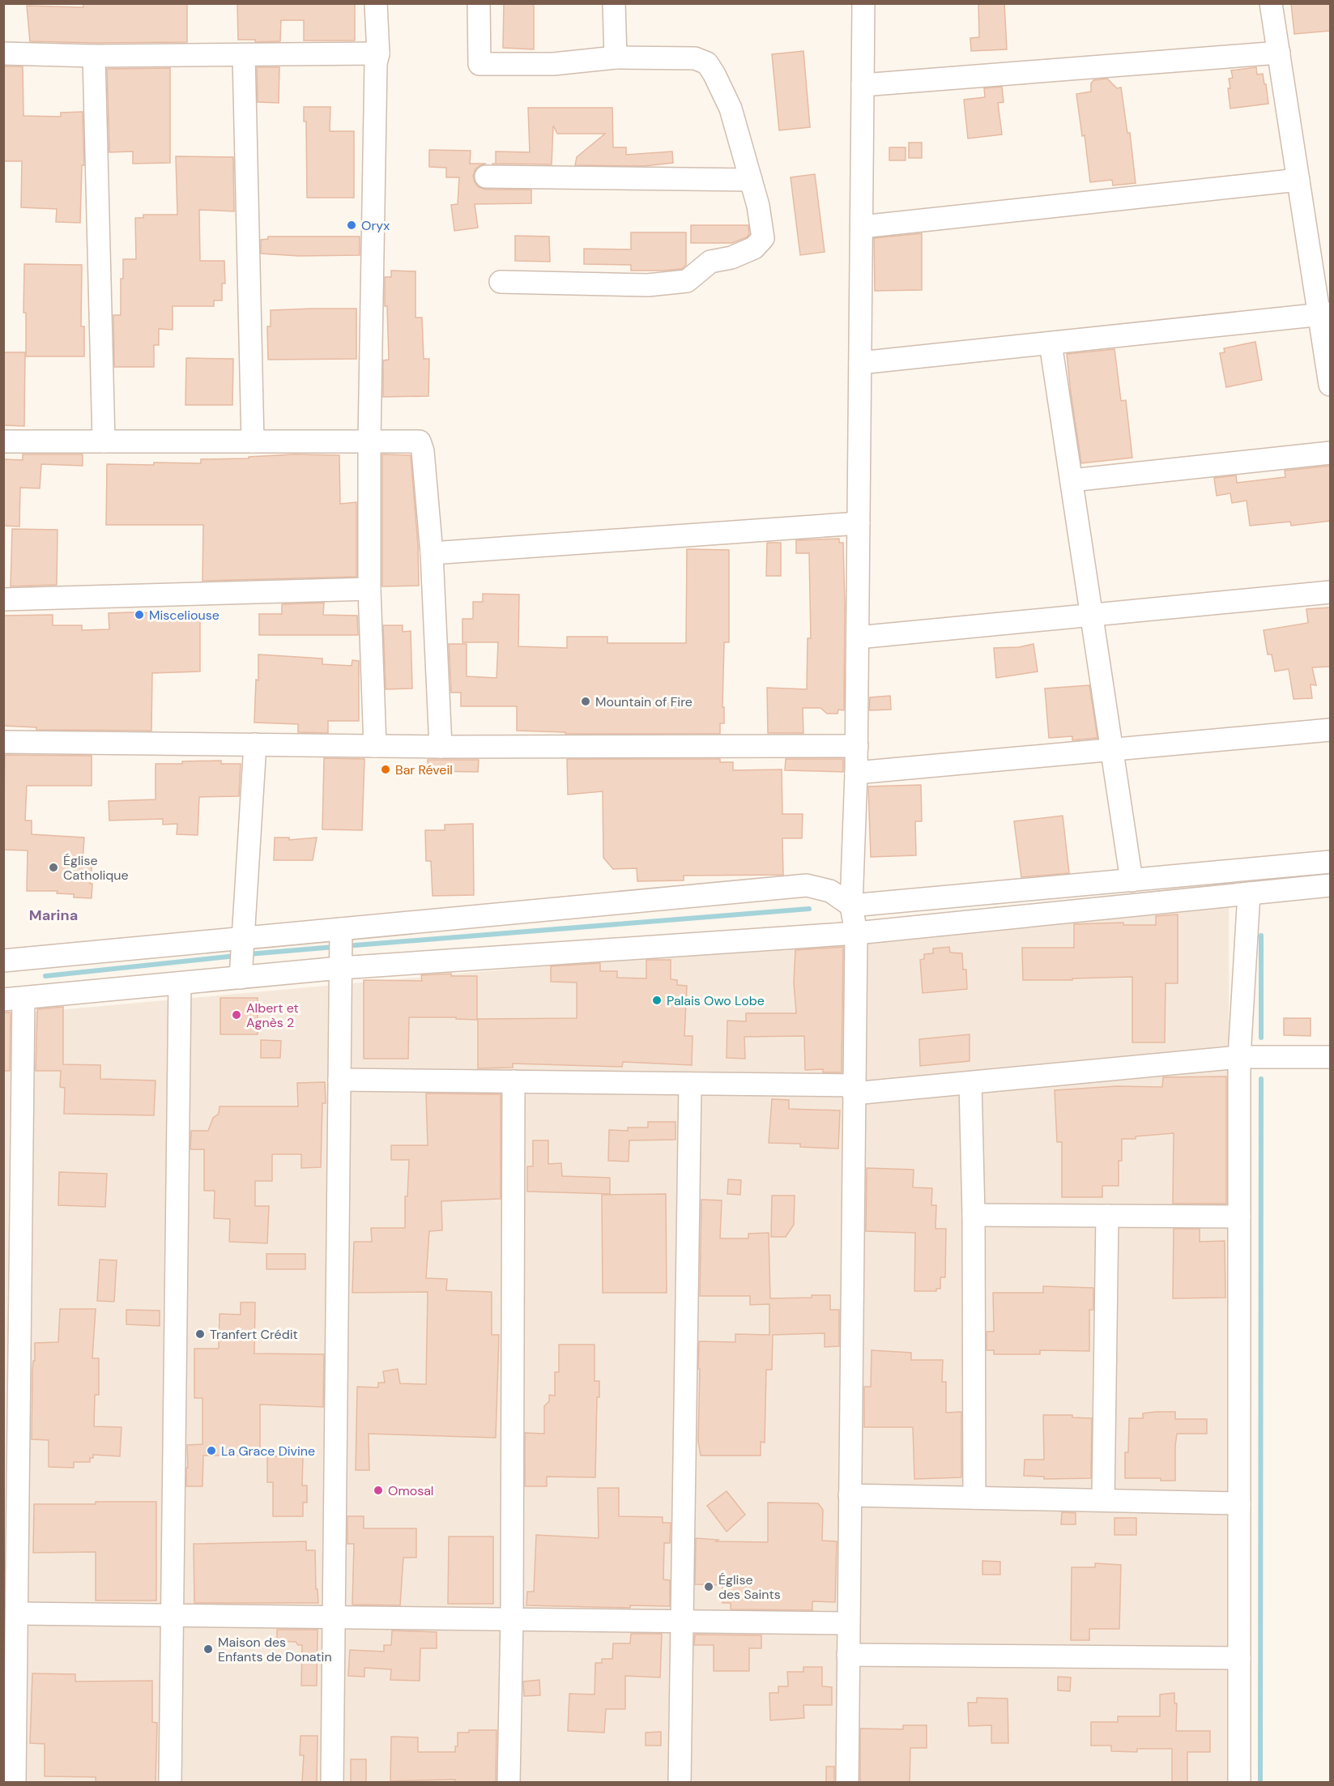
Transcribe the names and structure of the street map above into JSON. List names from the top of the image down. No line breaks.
{"districts":["Marina"],"places":["Oryx","Misceliouse","Mountain of Fire","Bar Réveil","Église Catholique","Palais Owo Lobe","Albert et Agnès 2","Tranfert Crédit","La Grace Divine","Omosal","Église des Saints","Maison des Enfants de Donatin"]}
